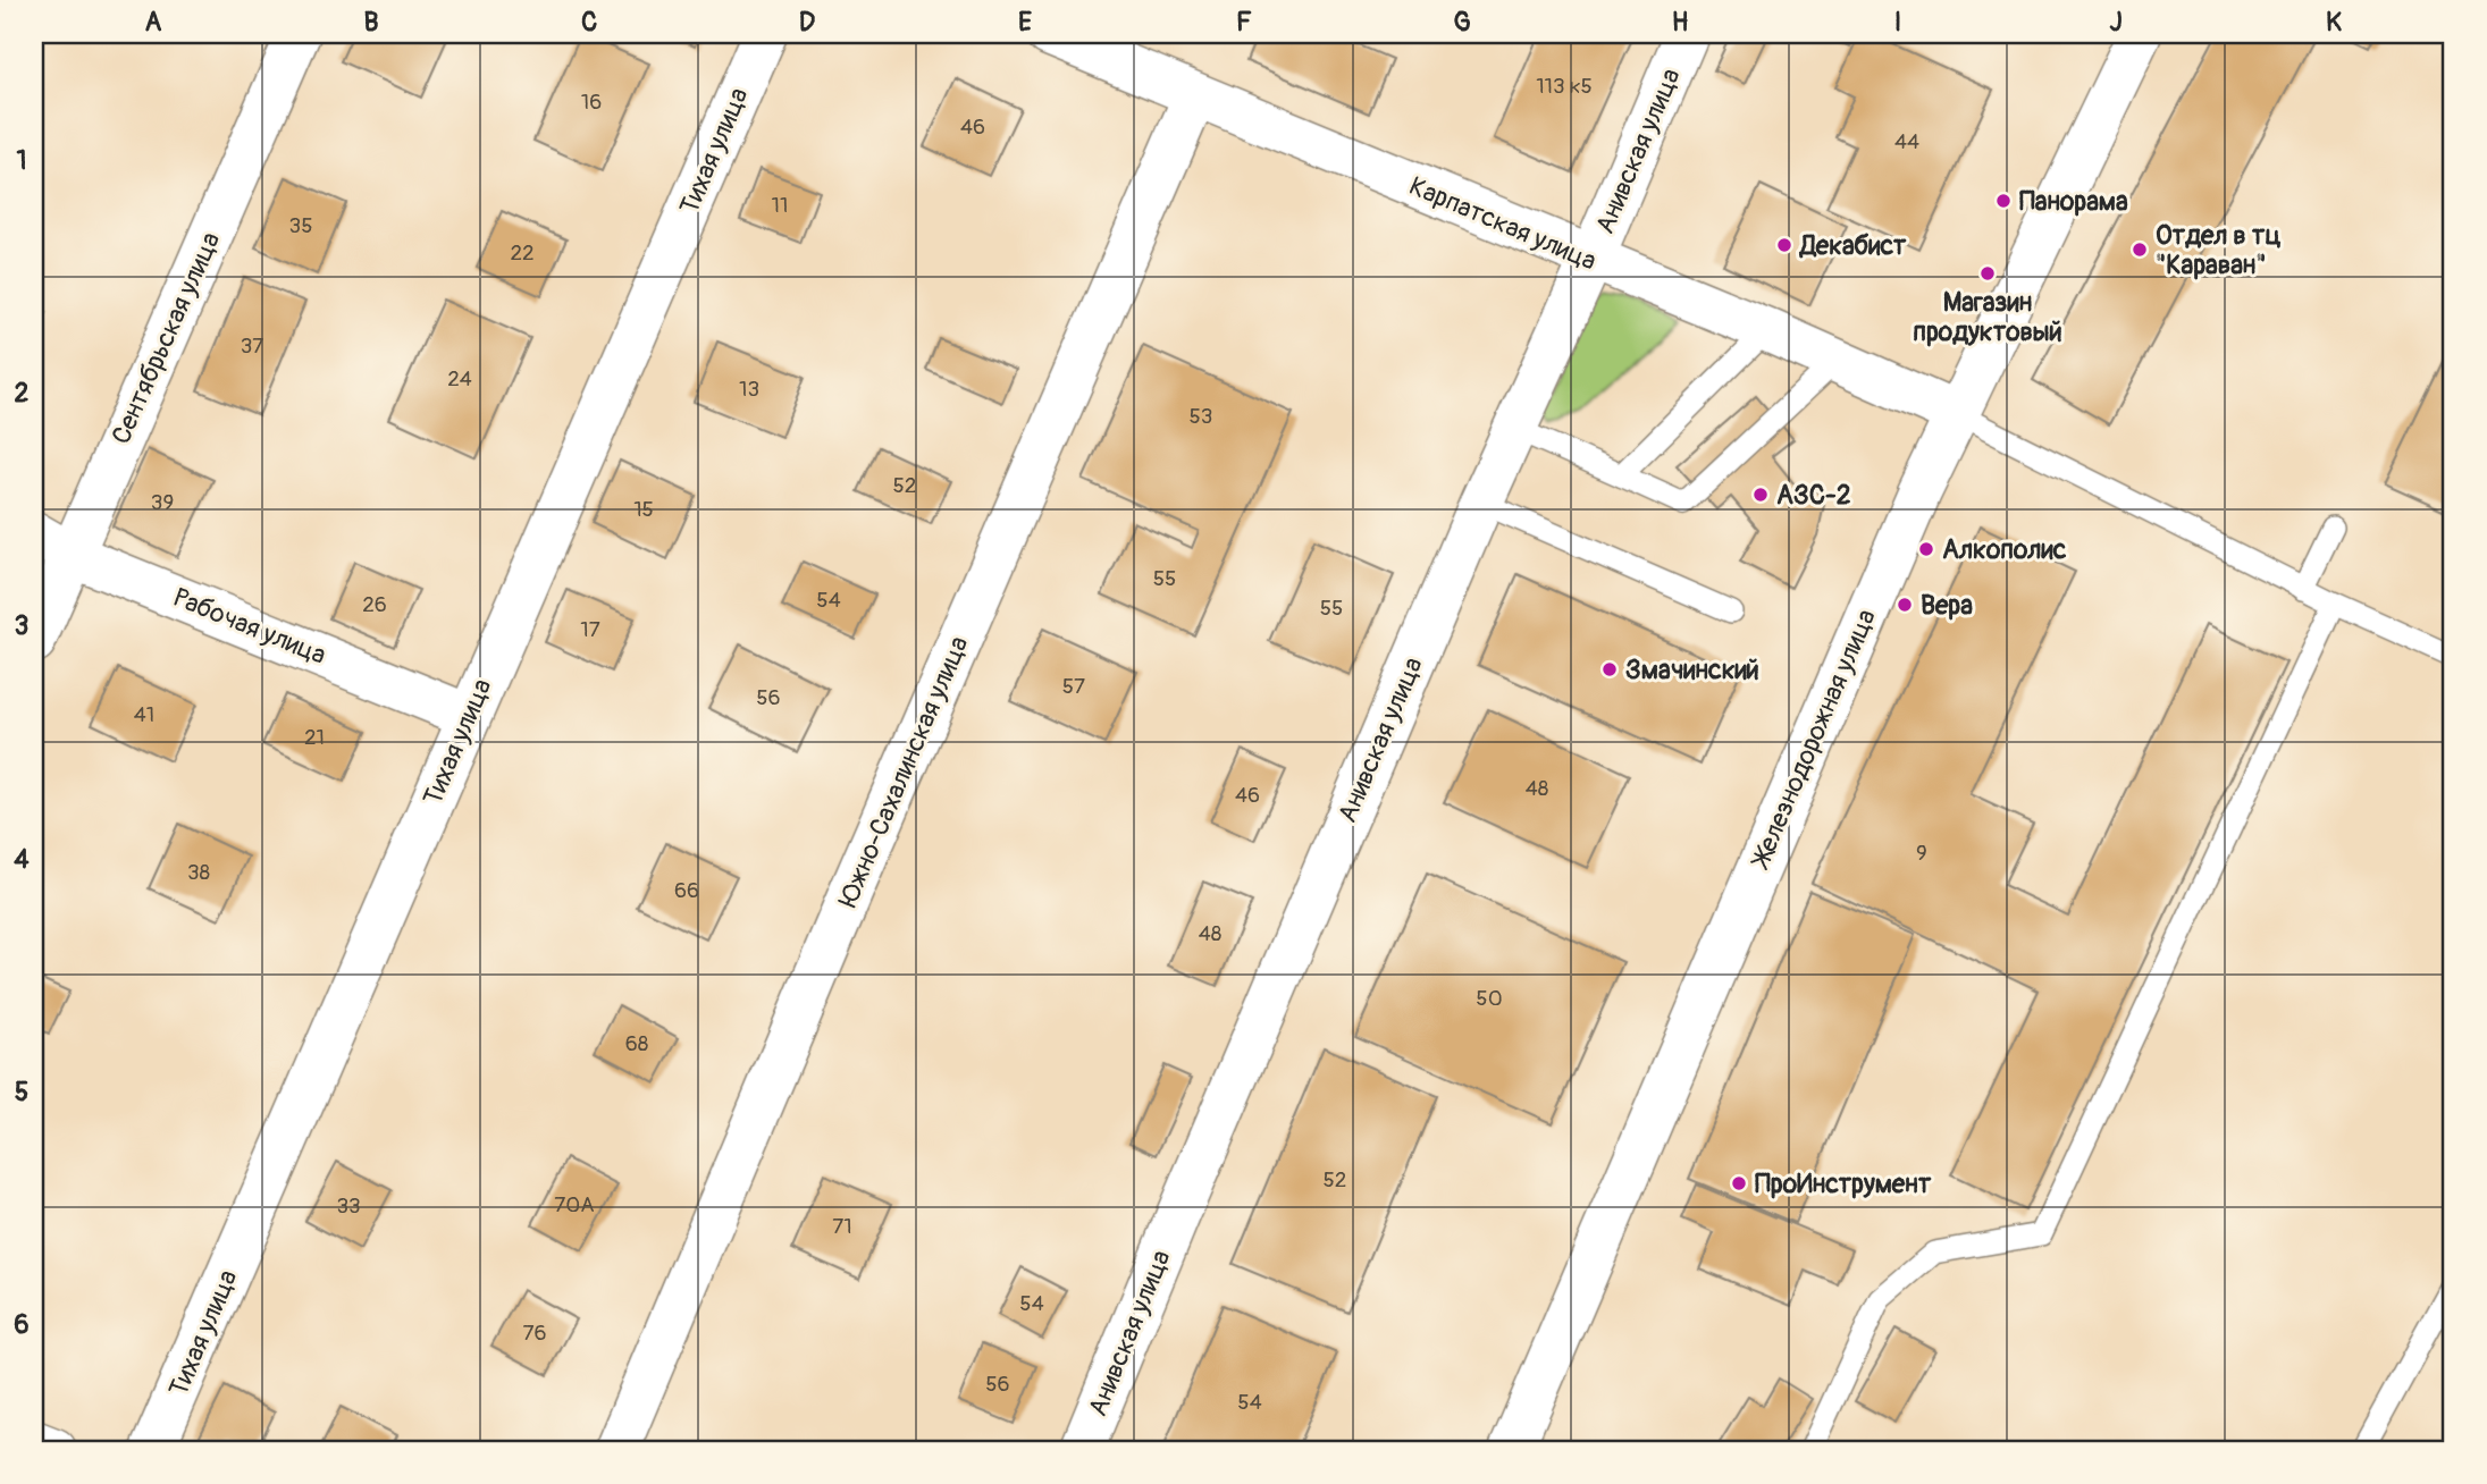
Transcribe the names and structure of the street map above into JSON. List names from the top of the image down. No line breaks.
{"streets":{"street":["Тихая улица","Анивская улица","Карпатская улица","Сентябрьская улица","Рабочая улица","Железнодорожная улица","Южно-Сахалинская улица"]},"crossings":[["Тихая улица","Рабочая улица"],["Анивская улица","Карпатская улица"],["Карпатская улица","Железнодорожная улица"],["Карпатская улица","Южно-Сахалинская улица"],["Сентябрьская улица","Рабочая улица"]],"places":["Панорама","Декабист","Отдел в тц \"Караван\"","Магазин продуктовый","АЗС-2","Алкополис","Вера","Змачинский","ПроИнструмент"],"house_numbers":["113 к5","16","46","44","11","35","22","37","24","13","53","52","39","15","55","54","26","55","17","57","56","41","21","48","46","9","38","66","48","50","68","52","70А","33","71","54","76","56","54"],"grid":{"columns":["A","B","C","D","E","F","G","H","I","J","K"],"rows":["1","2","3","4","5","6"]}}
